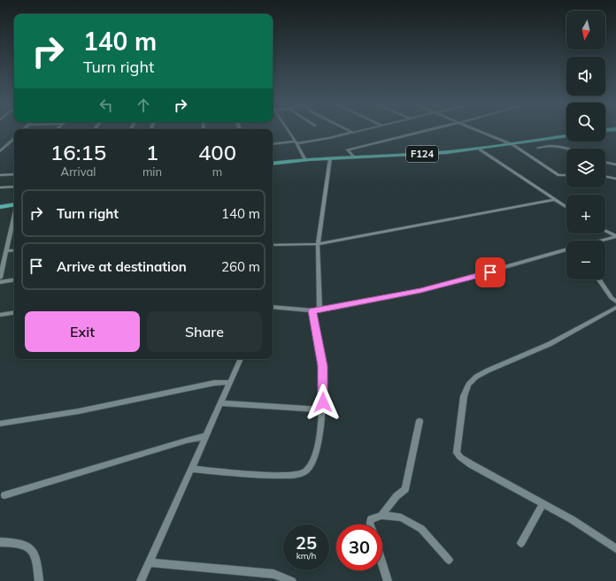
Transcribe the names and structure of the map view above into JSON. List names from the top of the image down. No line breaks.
{"streets":{"main road":["F124"]},"north":"bottom","page":{"map_buttons":["+","−"],"turn":["140 m","Turn right"],"eta":["16:15","Arrival","1","min","400","m"],"list":[{"name":"Turn right","value":"140 m"},{"name":"Arrive at destination","value":"260 m"}],"buttons":["Exit","Share"],"speed":"25 km/h","limit":"30"}}
